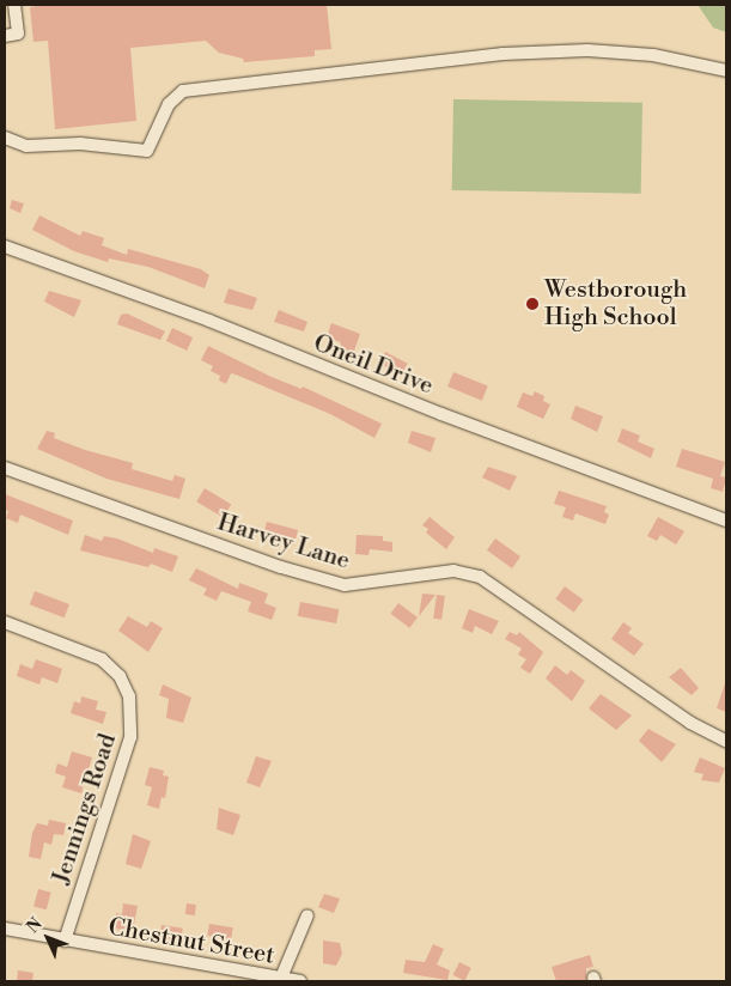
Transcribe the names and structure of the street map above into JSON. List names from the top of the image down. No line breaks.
{"streets":{"street":["Oneil Drive","Harvey Lane","Jennings Road","Chestnut Street"]},"crossings":[["Jennings Road","Chestnut Street"]],"places":["Westborough High School"],"north":"top left"}
